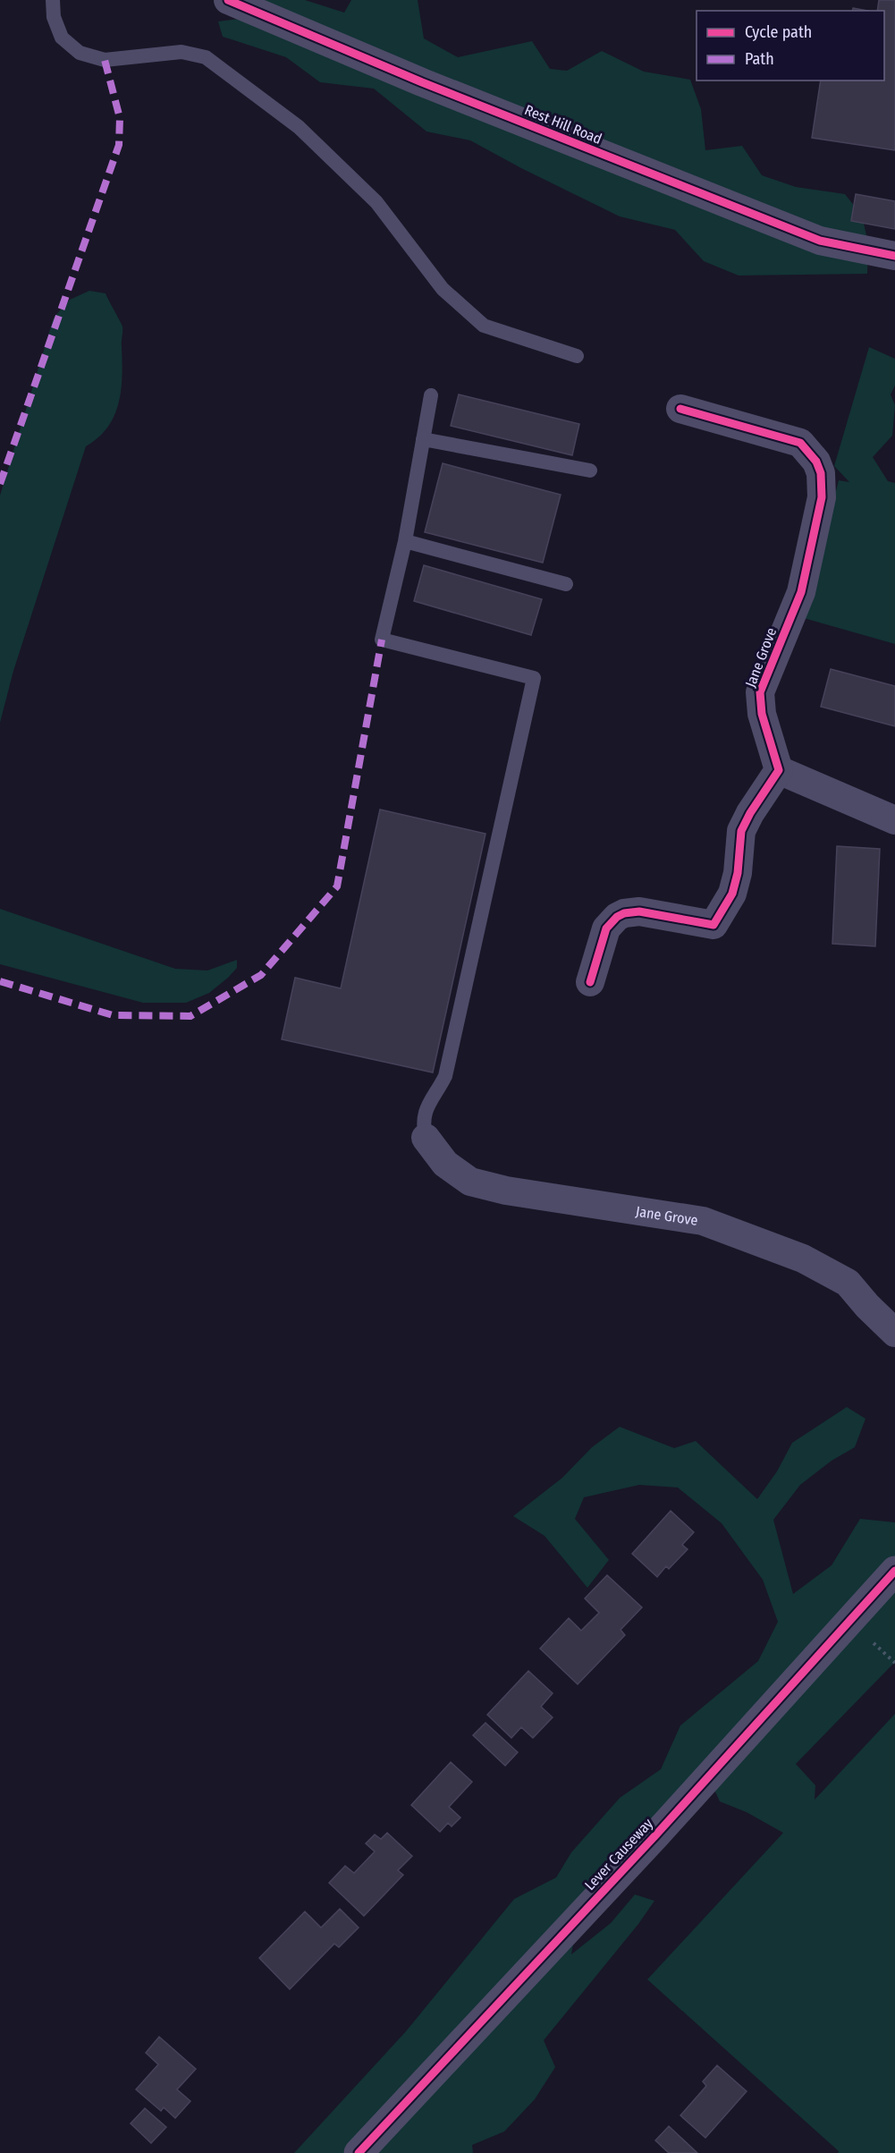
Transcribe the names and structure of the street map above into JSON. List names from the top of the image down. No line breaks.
{"streets":{"street":["Rest Hill Road","Jane Grove","Lever Causeway"]},"legend":["Cycle path","Path"]}
